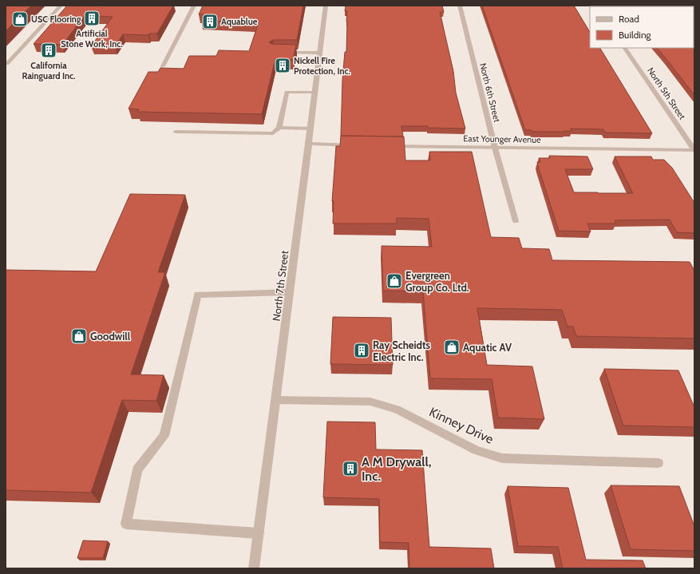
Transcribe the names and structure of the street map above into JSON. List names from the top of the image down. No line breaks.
{"streets":{"street":["North 6th Street","North 5th Street","East Younger Avenue","North 7th Street","Kinney Drive"]},"crossings":[["North 6th Street","East Younger Avenue"],["North 5th Street","East Younger Avenue"],["North 7th Street","Kinney Drive"]],"places":{"building":["Artificial Stone Work, Inc.","Aquablue","California Rainguard Inc.","Nickell Fire Protection, Inc.","Ray Scheidts Electric Inc.","A M Drywall, Inc."],"shop":["USC Flooring","Evergreen Group Co. Ltd.","Goodwill","Aquatic AV"]},"legend":["Road","Building"]}
